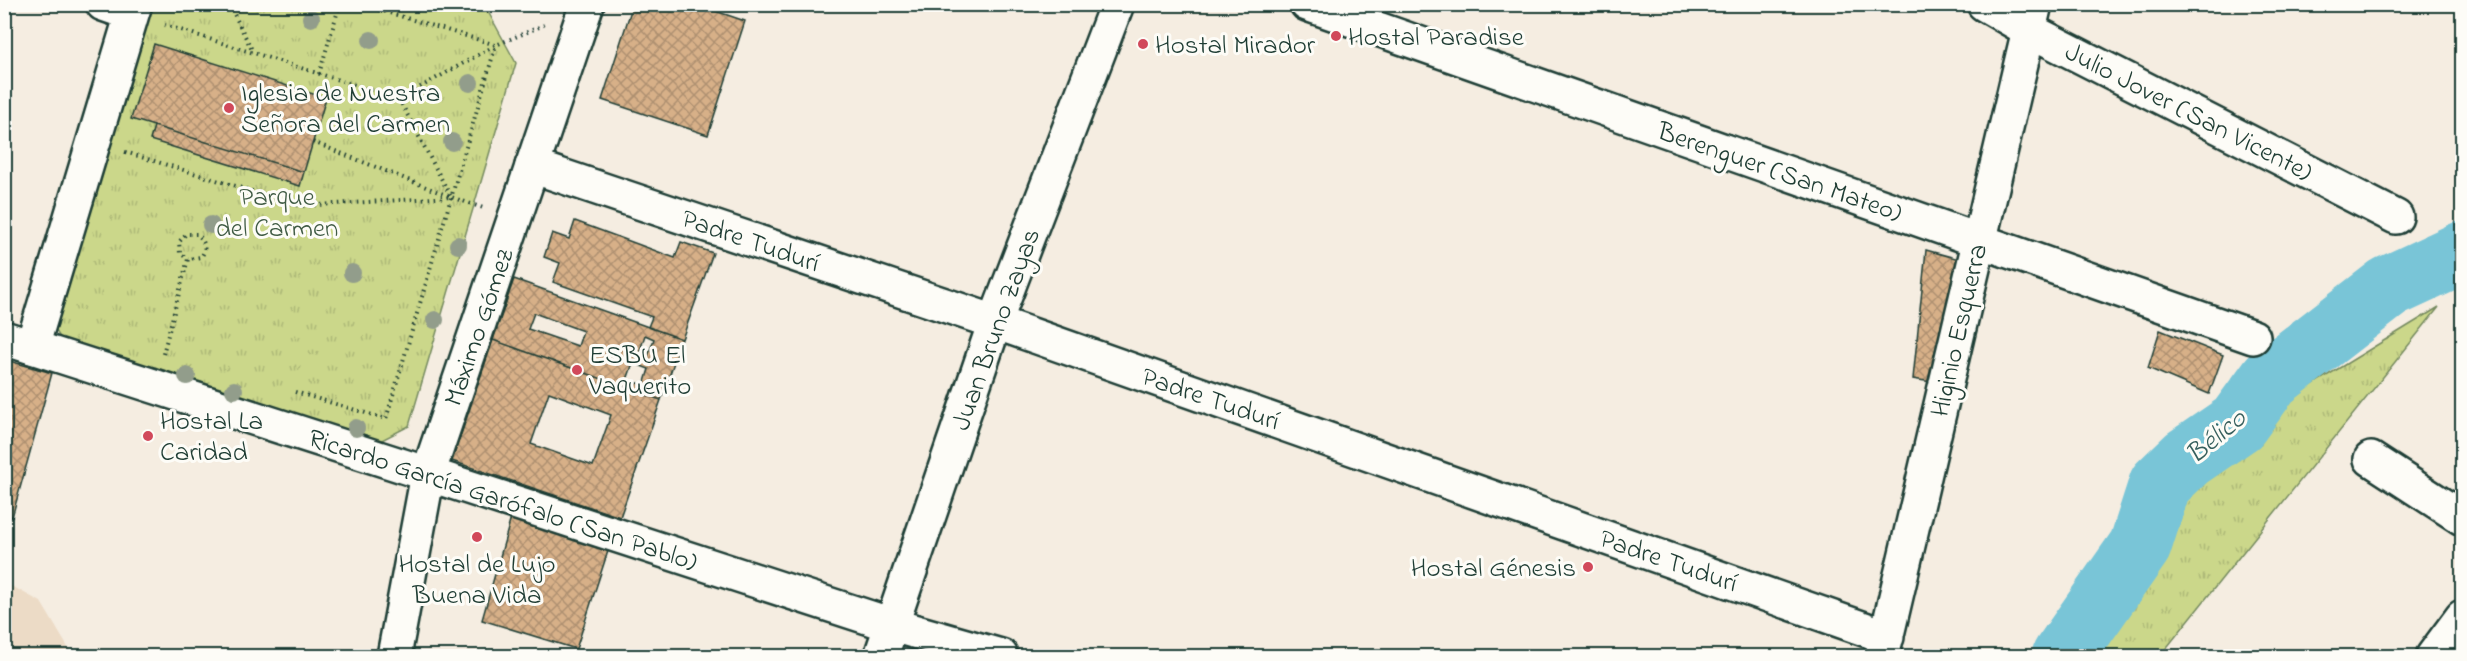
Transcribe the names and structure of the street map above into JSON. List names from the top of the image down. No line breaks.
{"streets":{"street":["Julio Jover (San Vicente)","Berenguer (San Mateo)","Padre Tudurí","Máximo Gómez","Juan Bruno Zayas","Higinio Esquerra","Ricardo García Garófalo (San Pablo)"]},"crossings":[["Julio Jover (San Vicente)","Higinio Esquerra"],["Berenguer (San Mateo)","Higinio Esquerra"],["Padre Tudurí","Máximo Gómez"],["Padre Tudurí","Juan Bruno Zayas"],["Padre Tudurí","Higinio Esquerra"],["Máximo Gómez","Ricardo García Garófalo (San Pablo)"],["Juan Bruno Zayas","Ricardo García Garófalo (San Pablo)"]],"water":["Bélico"],"parks":["Parque del Carmen"],"places":["Hostal Paradise","Hostal Mirador","Iglesia de Nuestra Señora del Carmen","ESBU El Vaquerito","Hostal La Caridad","Hostal de Lujo Buena Vida","Hostal Génesis"]}
